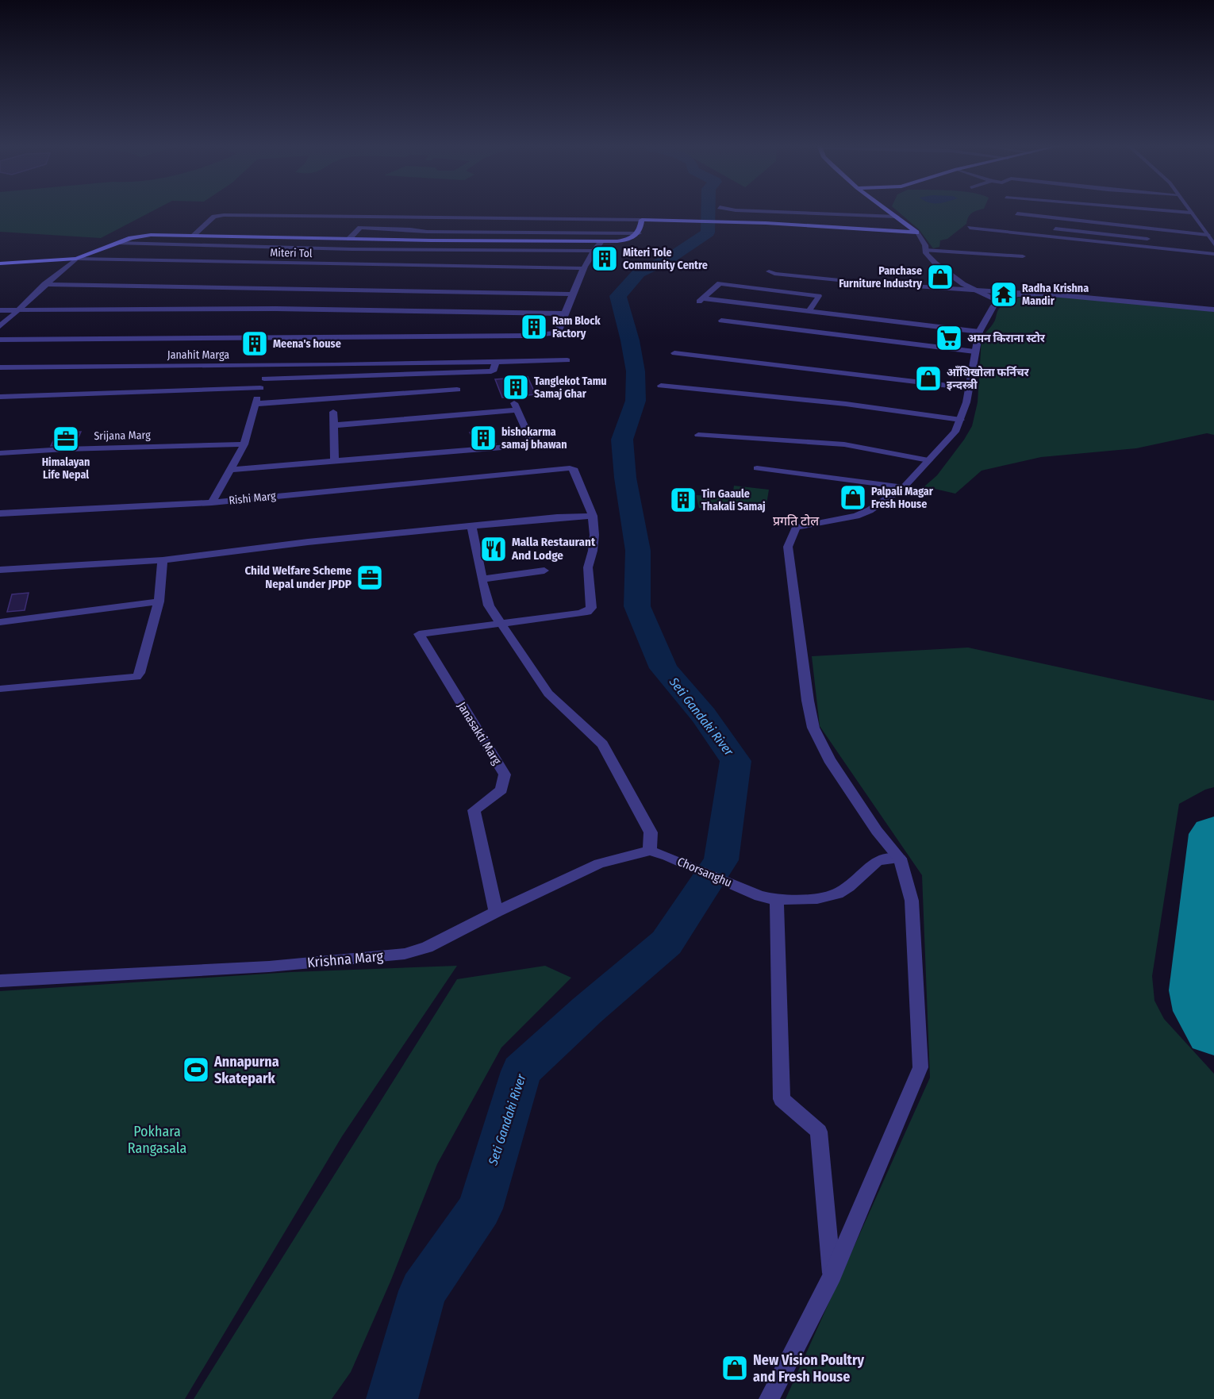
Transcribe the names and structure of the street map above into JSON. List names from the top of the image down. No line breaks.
{"streets":{"main road":["Miteri Tol"],"street":["Janahit Marga","Srijana Marg","Rishi Marg","Janasakti Marg","Chorsanghu","Krishna Marg"]},"crossings":[["Janasakti Marg","Krishna Marg"],["Chorsanghu","Krishna Marg"]],"districts":["प्रगति टोल"],"water":["Seti Gandaki River"],"parks":["Pokhara Rangasala"],"places":{"building":["Miteri Tole Community Centre","Ram Block Factory","Meena's house","Tanglekot Tamu Samaj Ghar","bishokarma samaj bhawan","Tin Gaaule Thakali Samaj"],"shop":["Panchase Furniture Industry","आँधिखोला फर्निचर इन्दस्त्री","Palpali Magar Fresh House","New Vision Poultry and Fresh House"],"temple":["Radha Krishna Mandir"],"supermarket":["अमन किराना स्टोर"],"office":["Himalayan Life Nepal","Child Welfare Scheme Nepal under JPDP"],"restaurant":["Malla Restaurant And Lodge"],"sports":["Annapurna Skatepark"]}}
